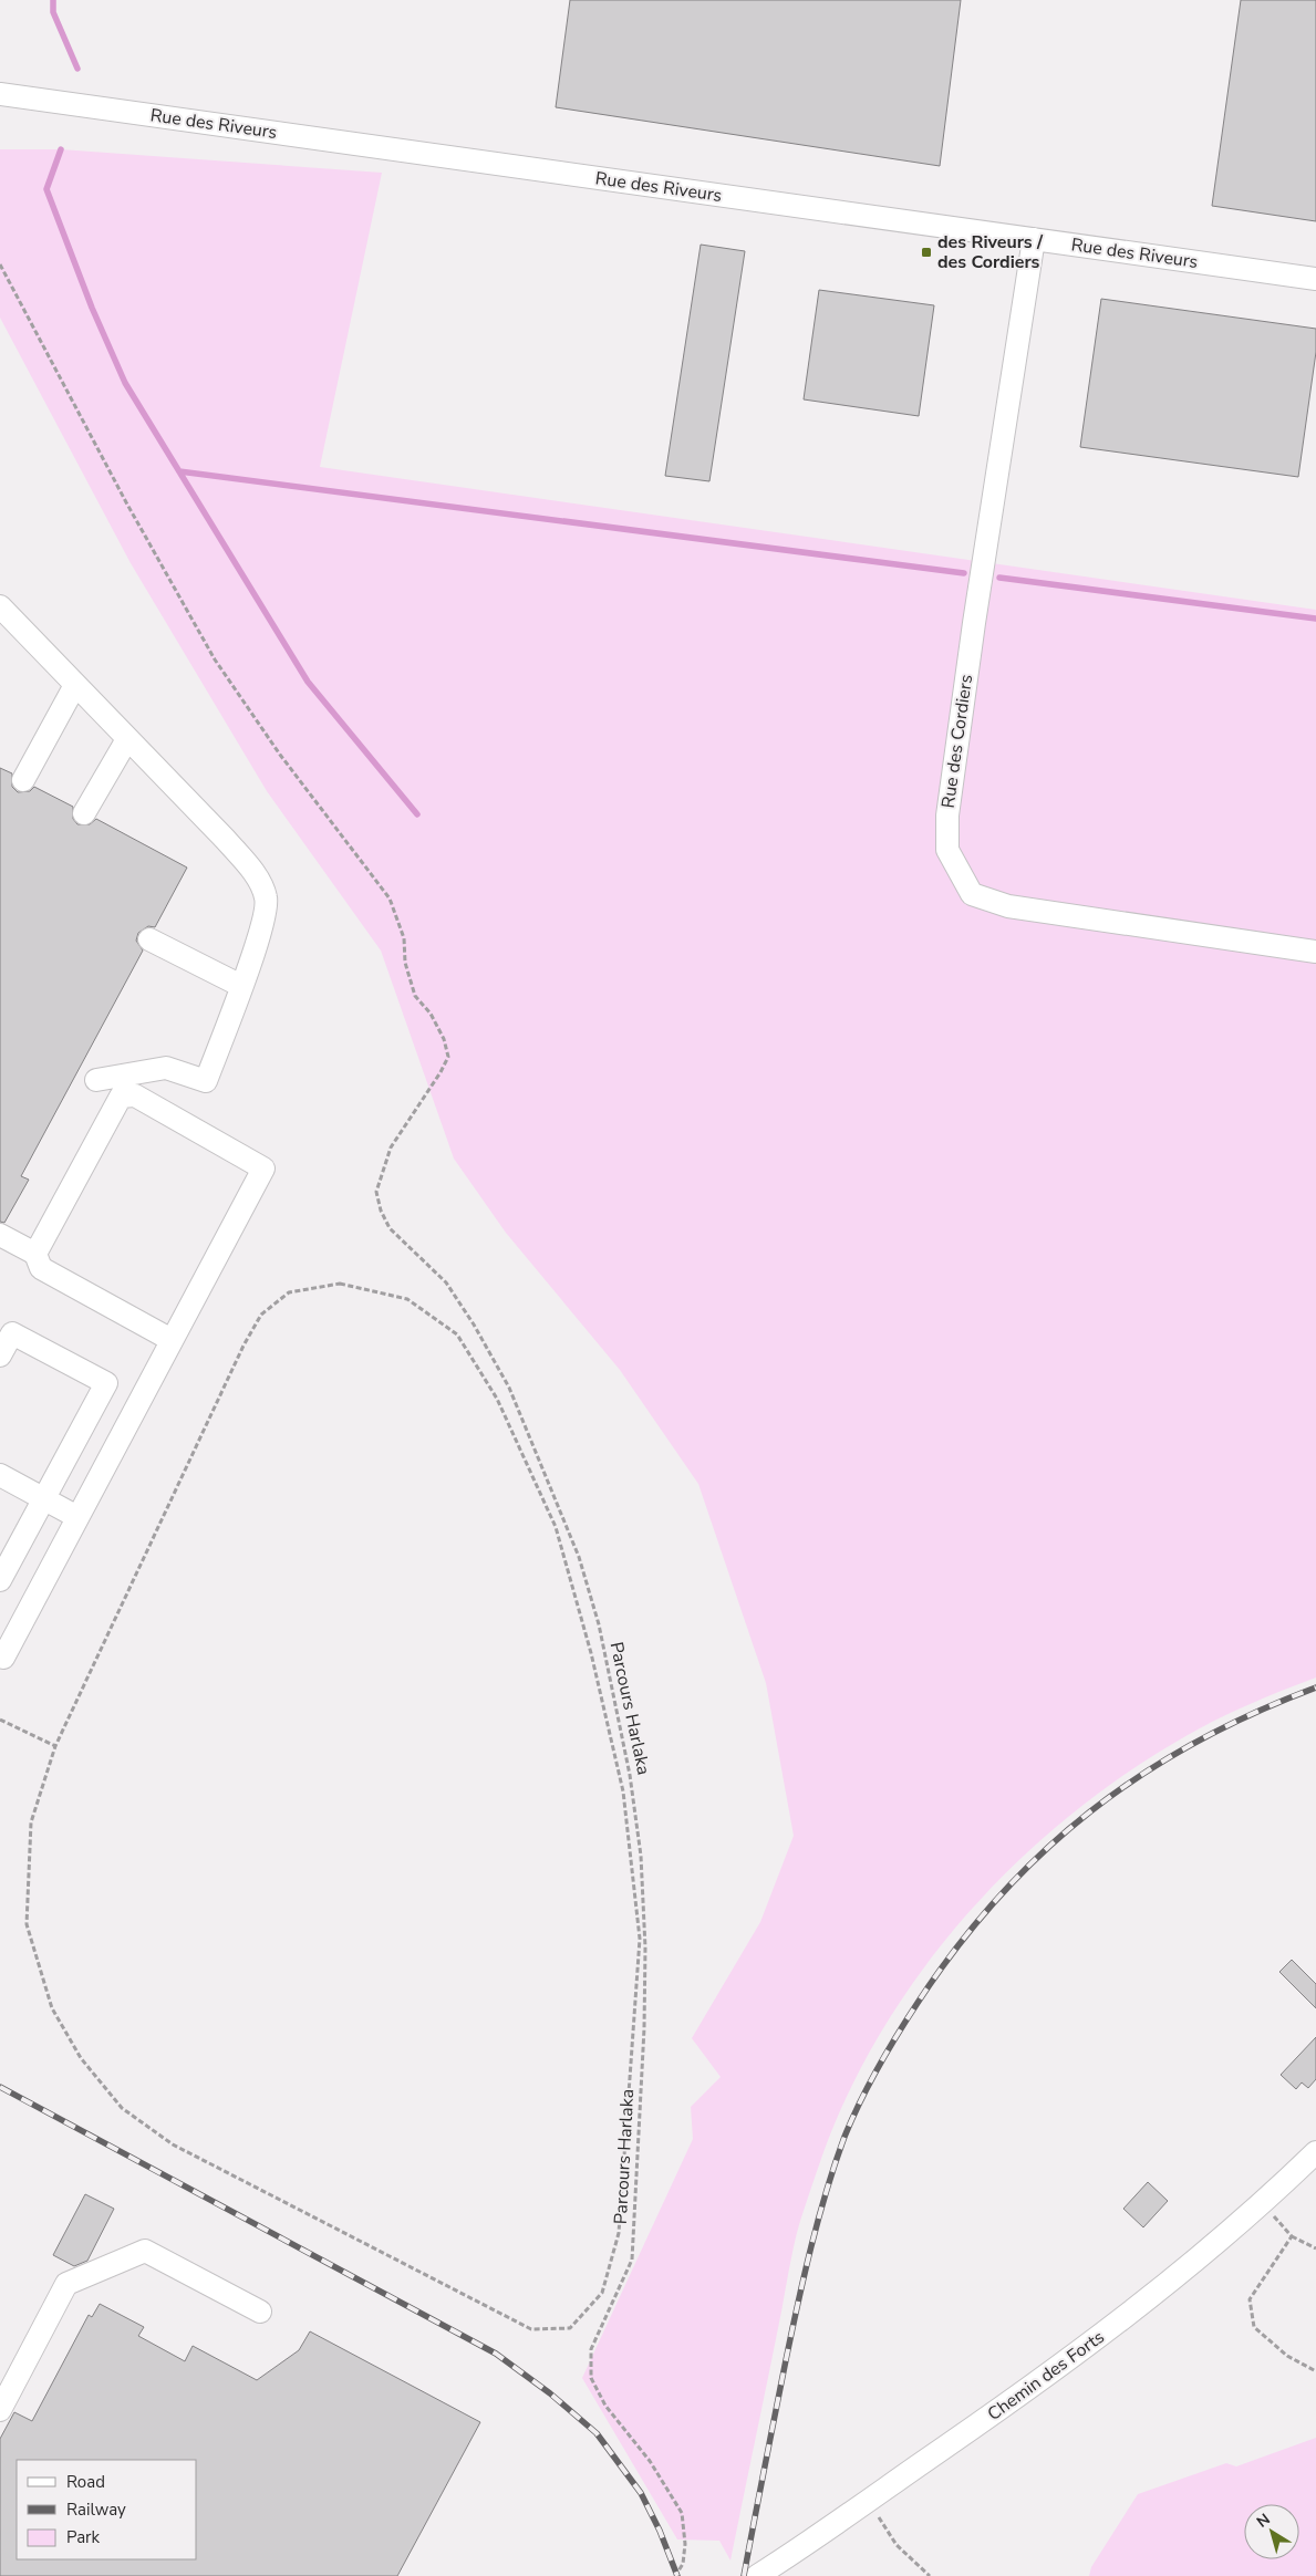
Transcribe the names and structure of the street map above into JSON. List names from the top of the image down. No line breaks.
{"streets":{"street":["Rue des Riveurs","Rue des Cordiers","Chemin des Forts"],"path":["Parcours Harlaka"]},"crossings":[["Rue des Riveurs","Rue des Cordiers"]],"places":{"transit":["des Riveurs / des Cordiers"]},"legend":["Road","Railway","Park"],"north":"top left"}
